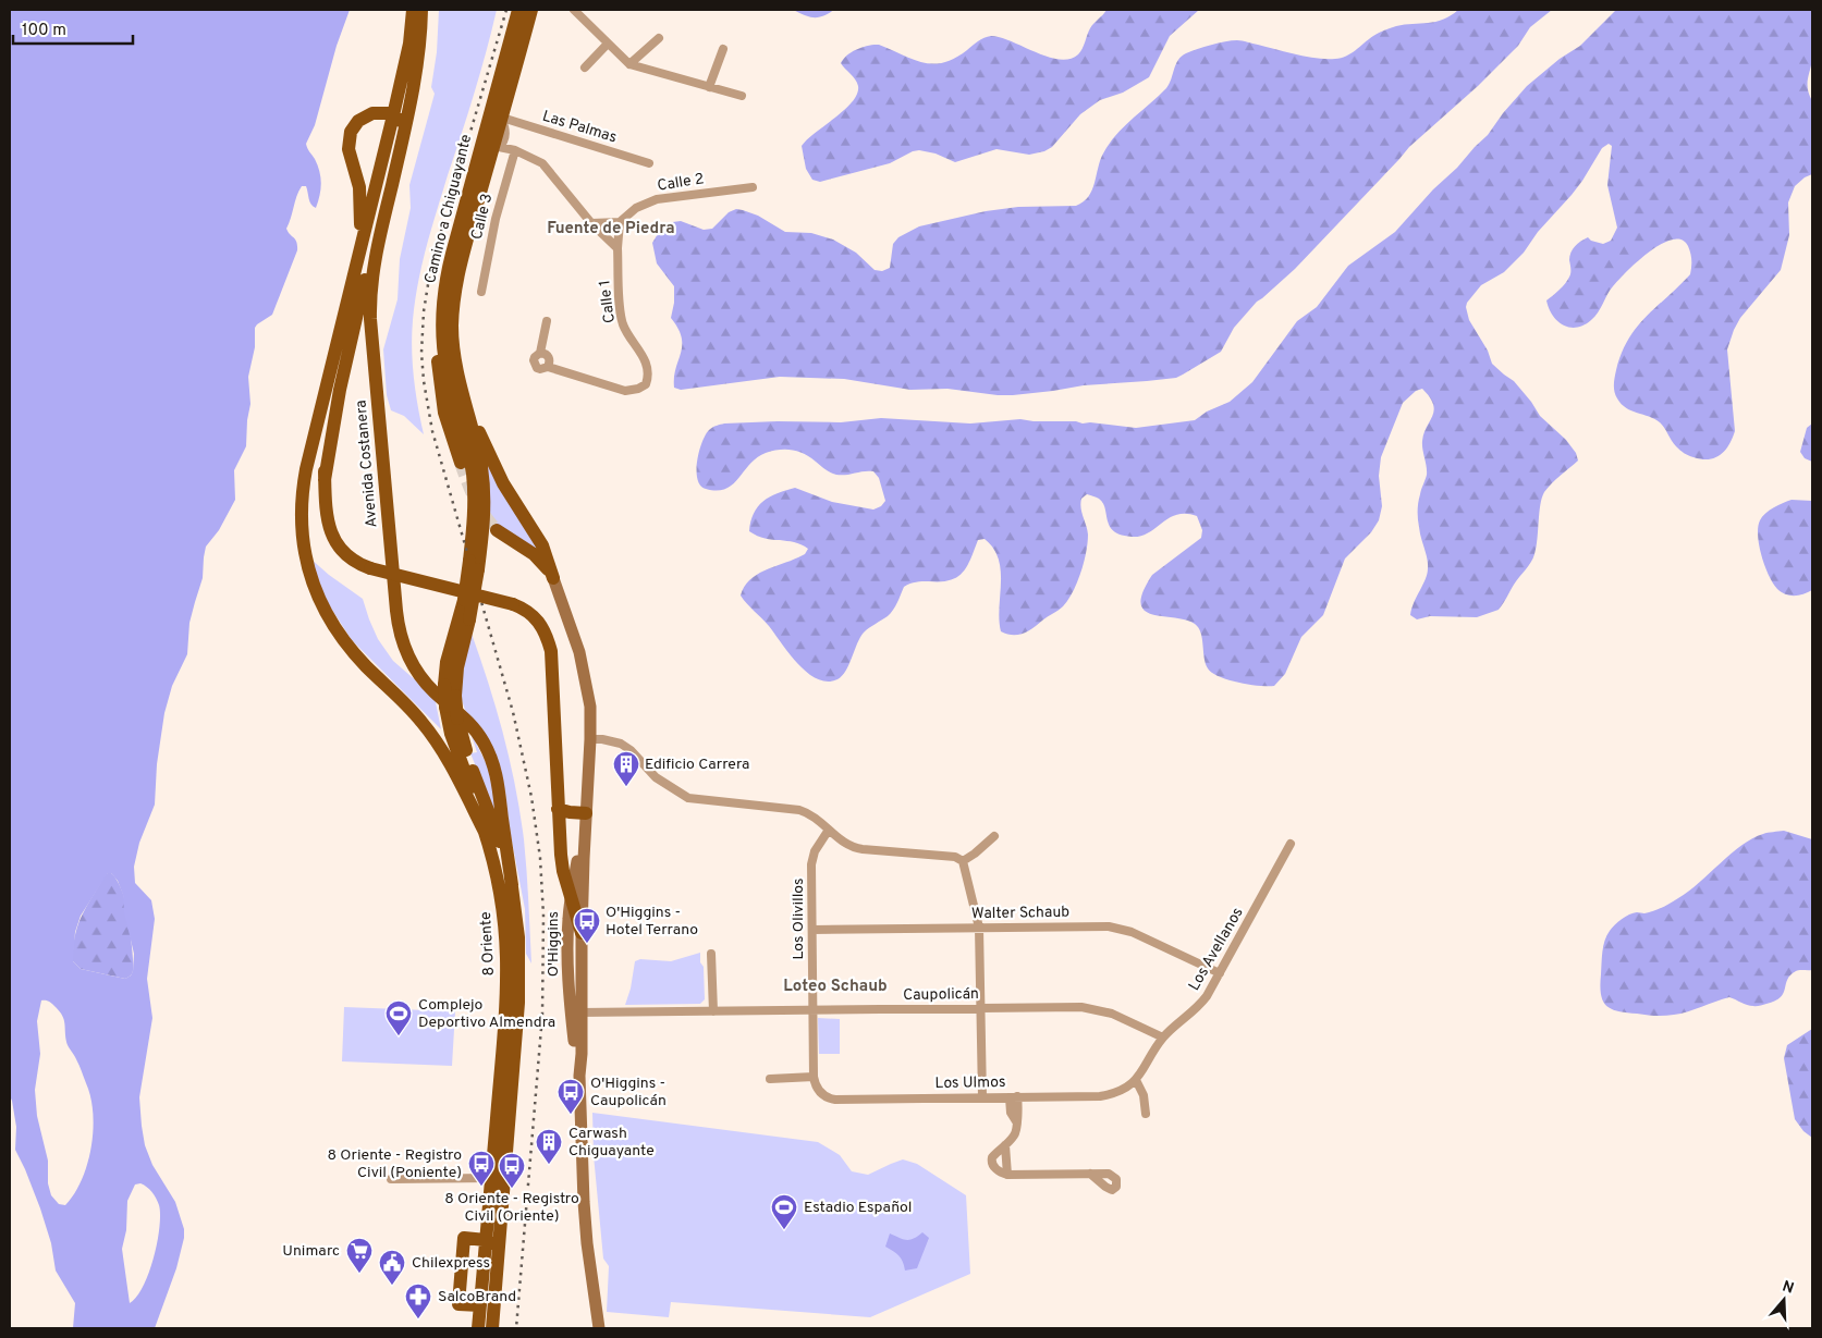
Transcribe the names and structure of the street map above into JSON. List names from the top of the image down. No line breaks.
{"streets":{"main road":["Camino a Chiguayante","Avenida Costanera","8 Oriente","O'Higgins"],"street":["Las Palmas","Calle 2","Calle 3","Calle 1","Walter Schaub","Los Olivillos","Los Avellanos","Caupolicán","Los Ulmos"]},"crossings":[["Las Palmas","Camino a Chiguayante"],["Avenida Costanera","8 Oriente"],["Walter Schaub","Los Olivillos"],["Walter Schaub","Los Avellanos"],["Los Olivillos","Caupolicán"],["Los Olivillos","Los Ulmos"],["O'Higgins","Caupolicán"],["Los Avellanos","Caupolicán"],["Los Avellanos","Los Ulmos"]],"districts":["Fuente de Piedra","Loteo Schaub"],"places":{"building":["Edificio Carrera","Carwash Chiguayante"],"bus stop":["O'Higgins - Hotel Terrano","O'Higgins - Caupolicán","8 Oriente - Registro Civil (Poniente)","8 Oriente - Registro Civil (Oriente)"],"sports":["Complejo Deportivo Almendra","Estadio Español"],"supermarket":["Unimarc"],"public building":["Chilexpress"],"pharmacy":["SalcoBrand"]},"scale_bar":"100 m","north":"top"}
